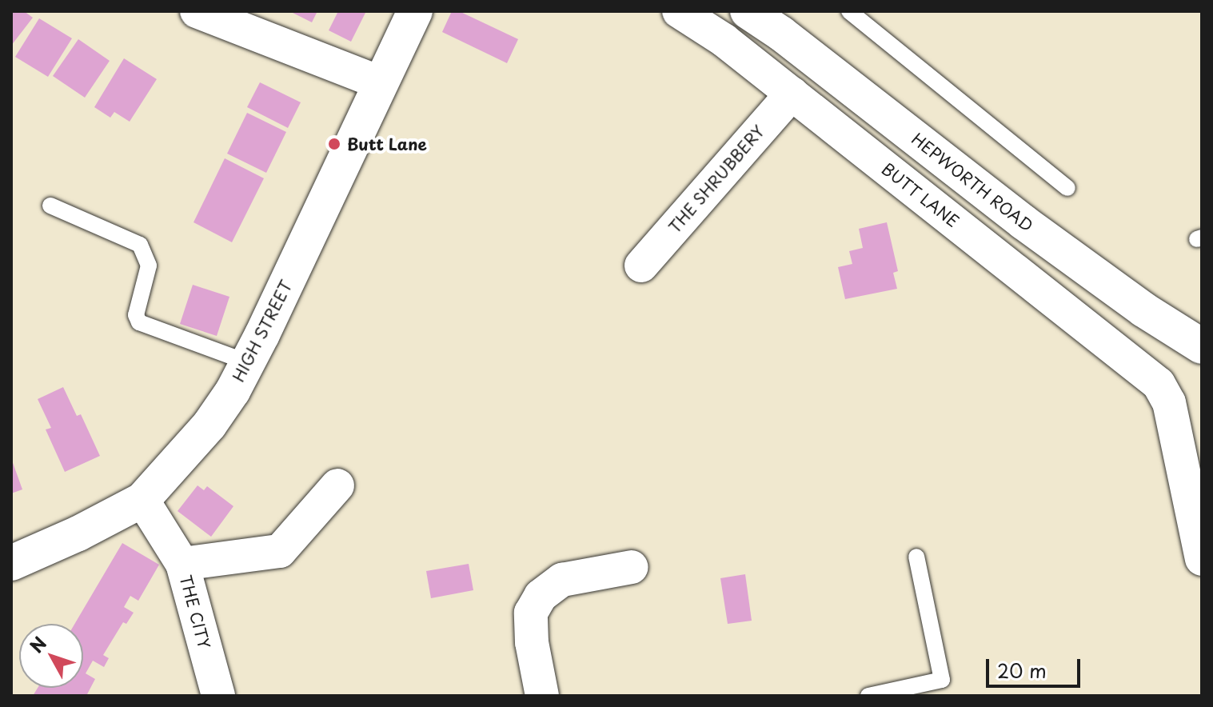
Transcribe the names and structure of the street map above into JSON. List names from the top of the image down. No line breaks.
{"streets":{"main road":["HEPWORTH ROAD","HIGH STREET"],"street":["THE SHRUBBERY","BUTT LANE","THE CITY"]},"crossings":[["THE SHRUBBERY","BUTT LANE"],["HIGH STREET","THE CITY"]],"places":["Butt Lane"],"scale_bar":"20 m","north":"top left"}
